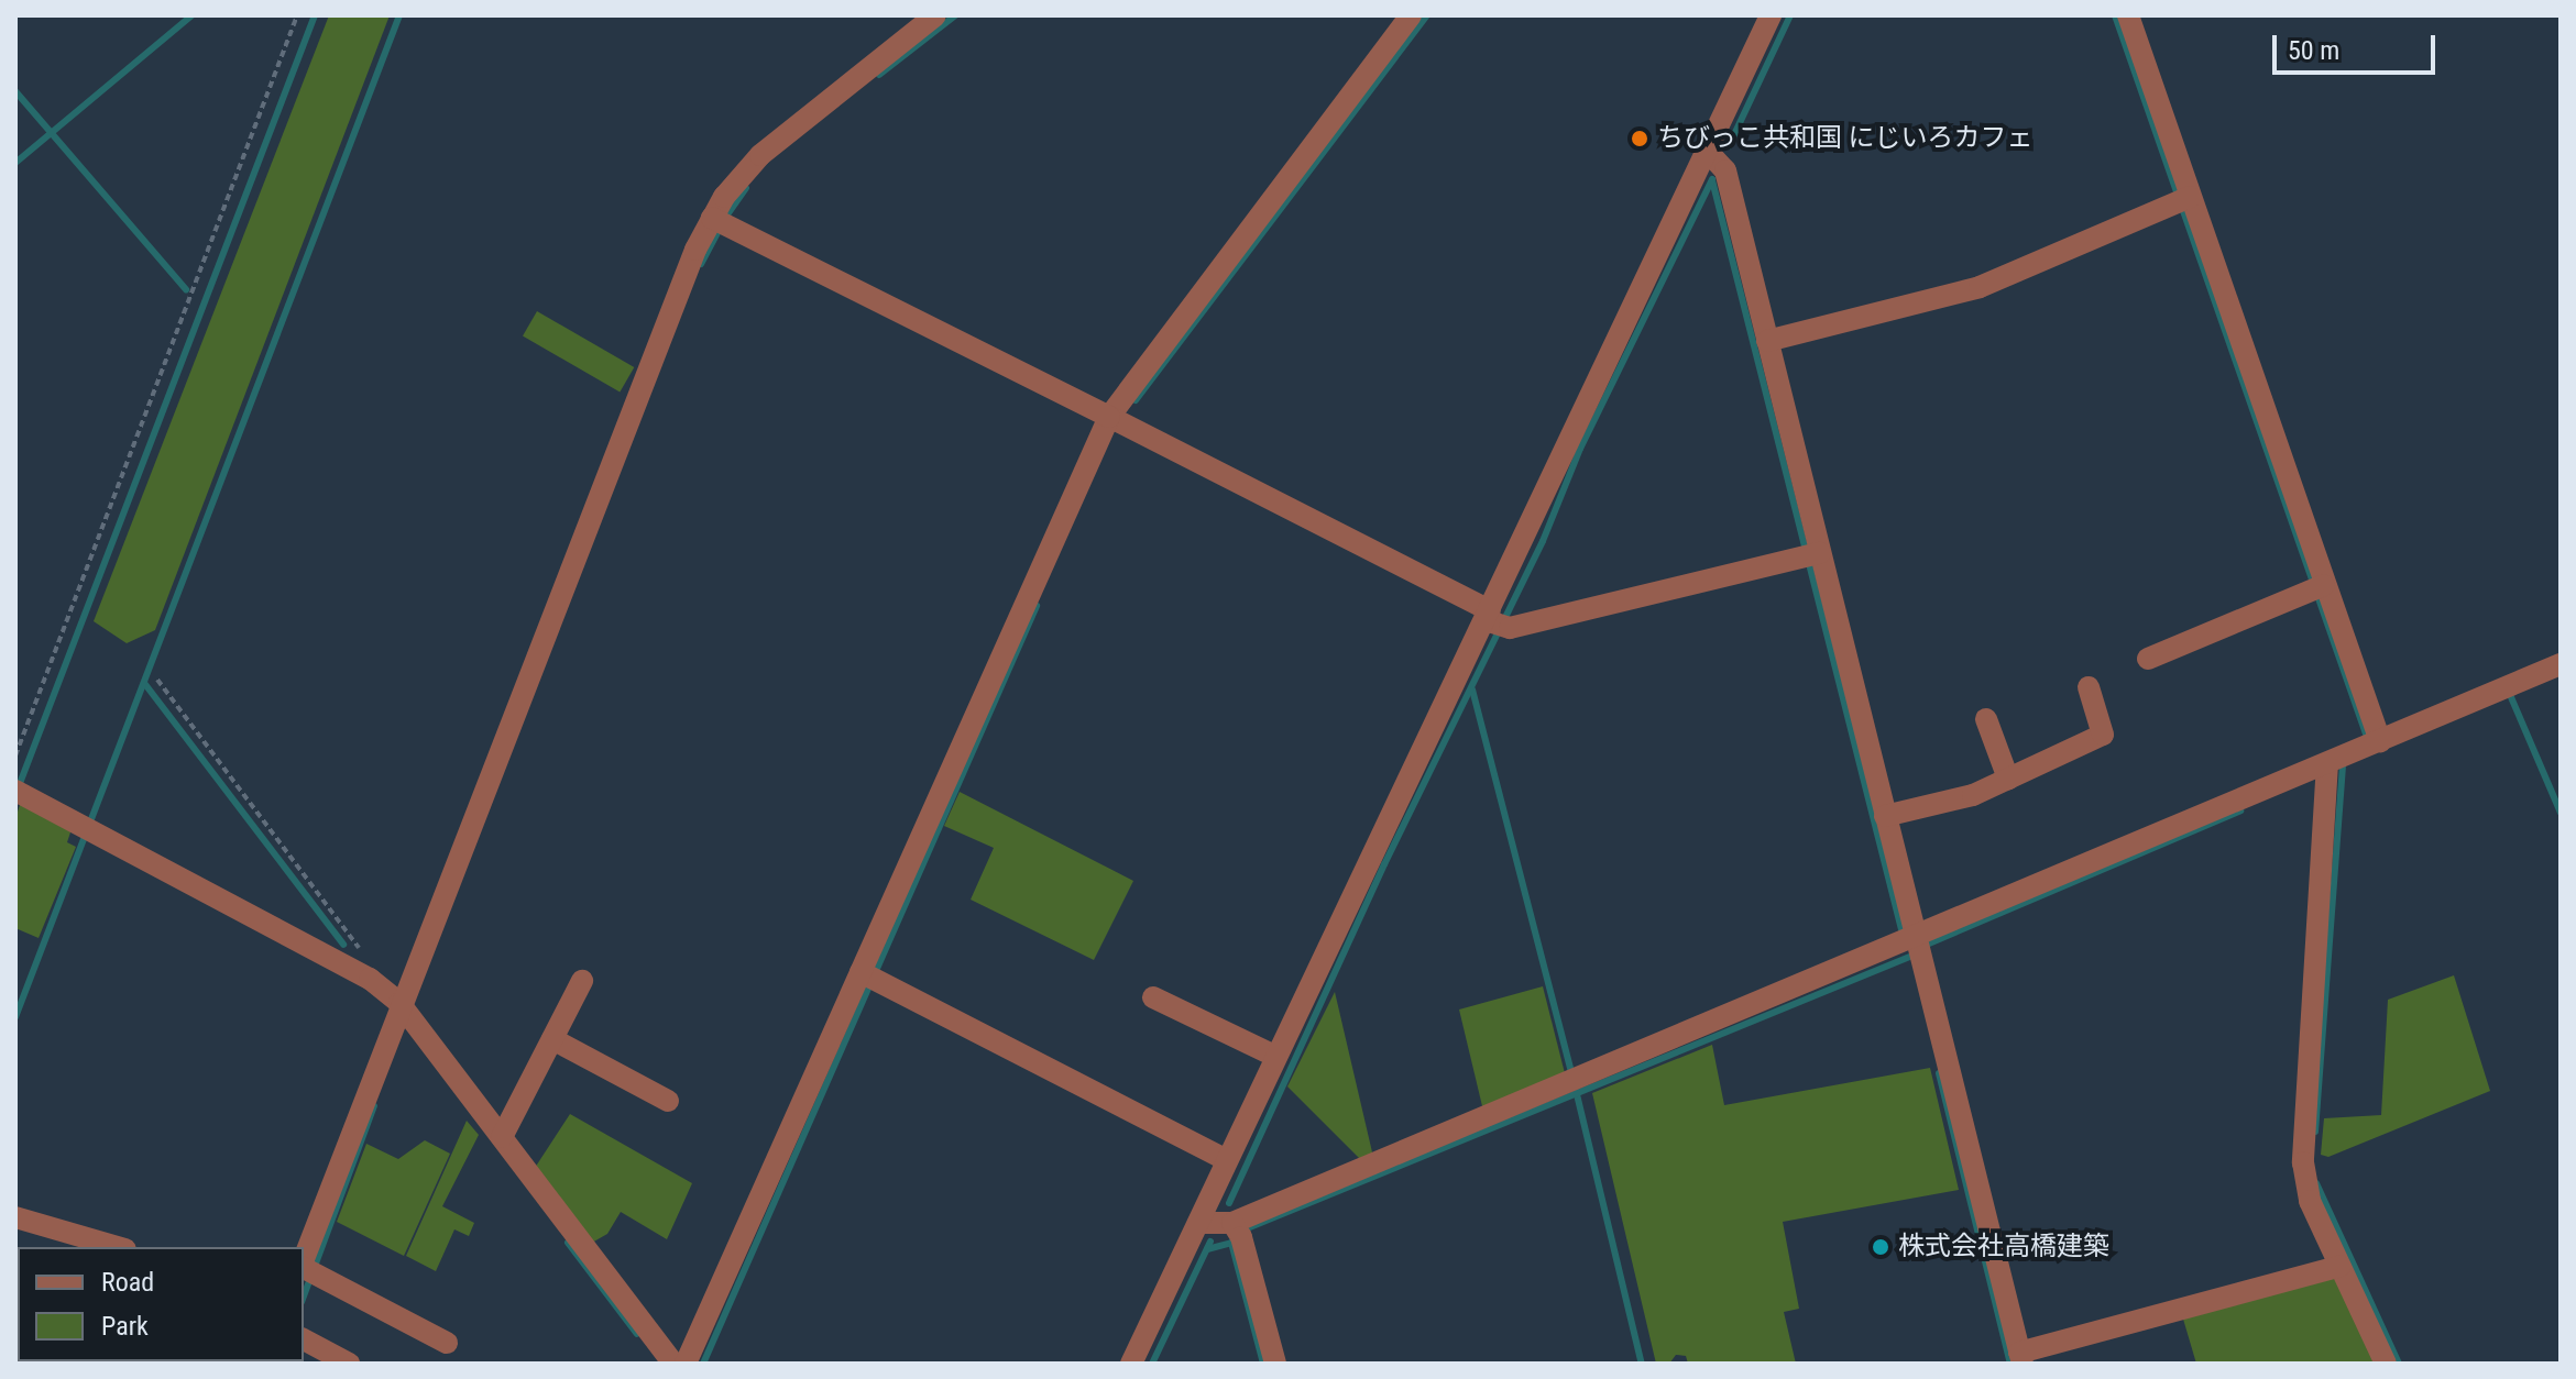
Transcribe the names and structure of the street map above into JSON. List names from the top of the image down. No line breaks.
{"places":["ちびっこ共和国 にじいろカフェ","株式会社高橋建築"],"legend":["Road","Park"],"scale_bar":"50 m"}
